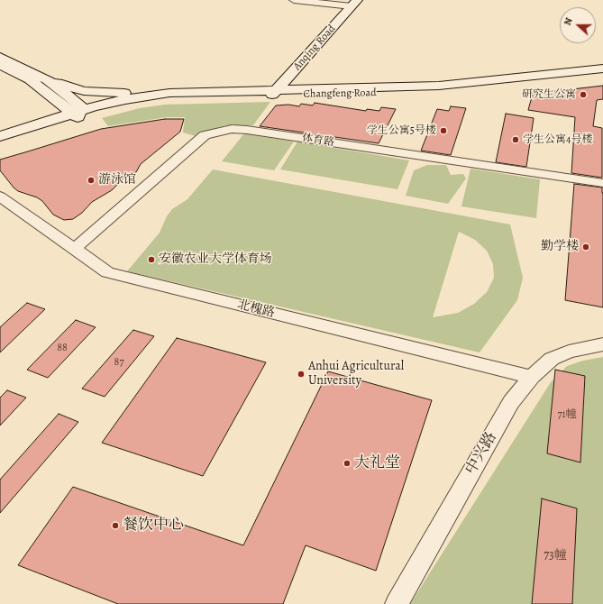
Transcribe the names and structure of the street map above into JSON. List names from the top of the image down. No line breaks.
{"streets":{"main road":["Anqing Road","Changfeng Road"],"street":["体育路","北槐路","中兴路"]},"crossings":[["Anqing Road","Changfeng Road"],["体育路","北槐路"],["北槐路","中兴路"]],"places":["研究生公寓","学生公寓5号楼","学生公寓4号楼","游泳馆","勤学楼","安徽农业大学体育场","Anhui Agricultural University","大礼堂","餐饮中心"],"house_numbers":["88","87","71幢","73幢"],"north":"left"}
